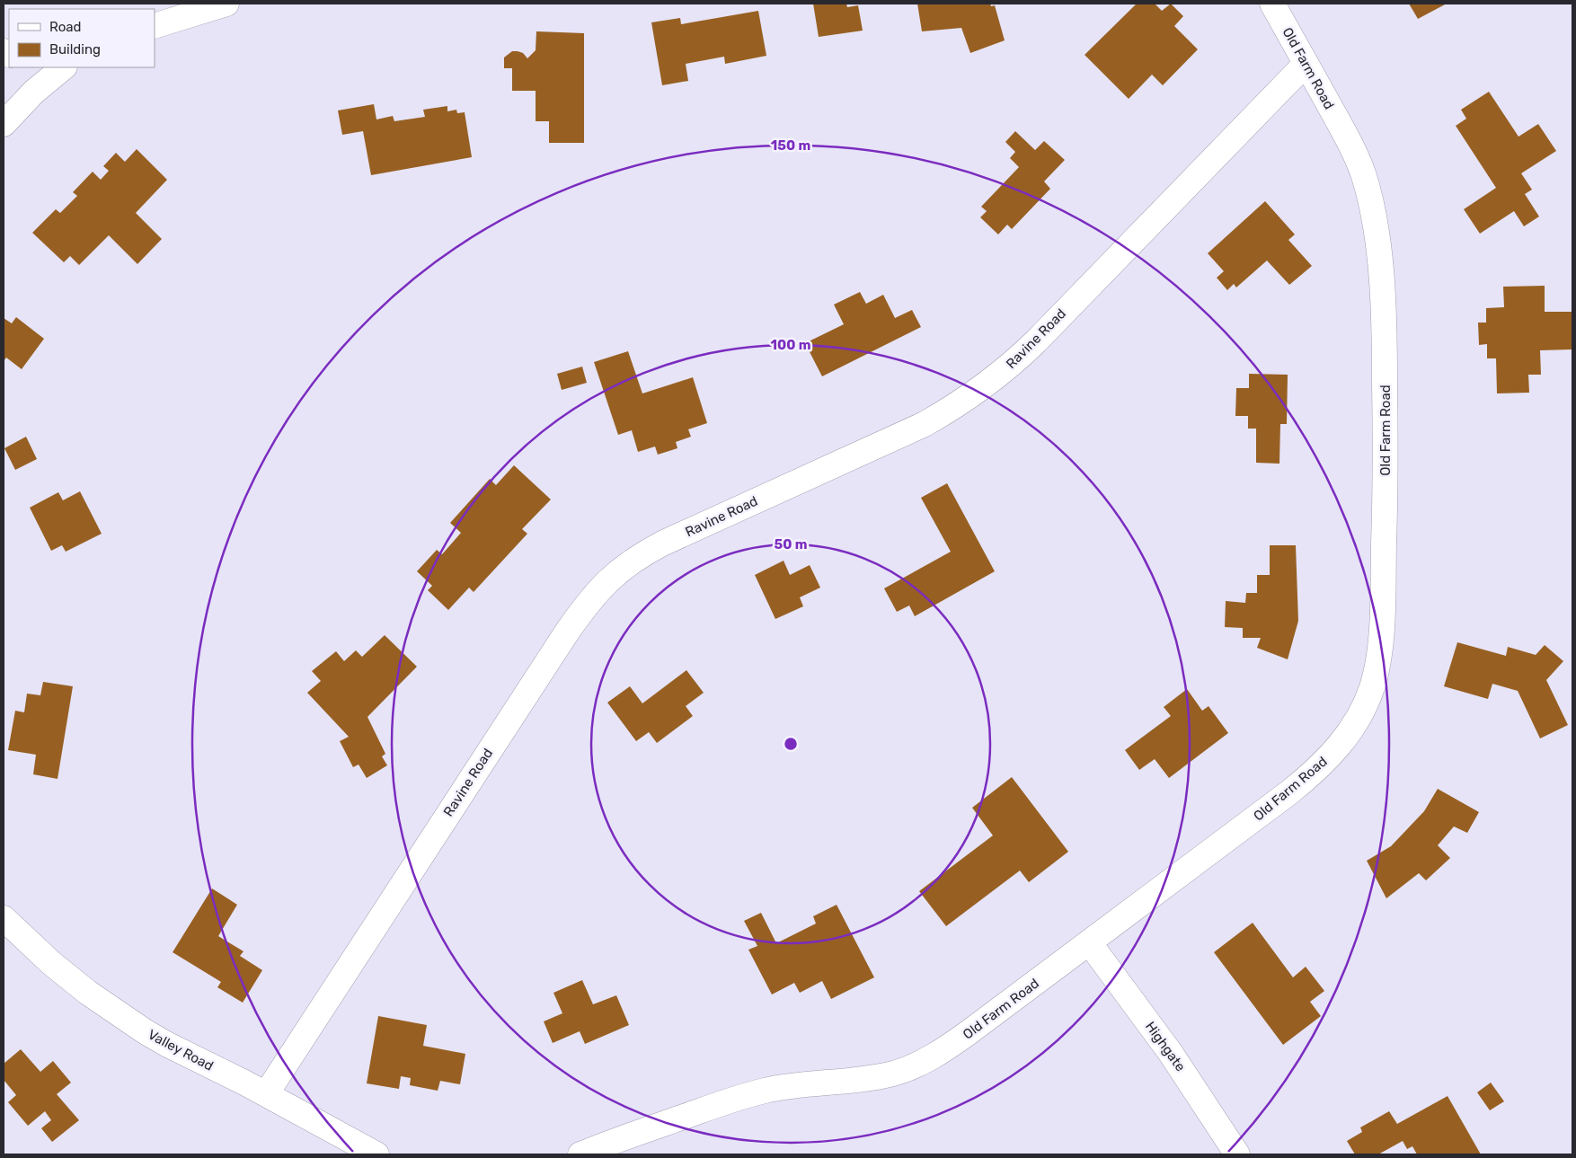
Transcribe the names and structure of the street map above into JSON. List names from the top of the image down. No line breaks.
{"streets":{"street":["Old Farm Road","Ravine Road","Highgate","Valley Road"]},"crossings":[["Old Farm Road","Ravine Road"],["Old Farm Road","Highgate"],["Ravine Road","Valley Road"]],"legend":["Road","Building"],"rings":["150 m","100 m","50 m"]}
